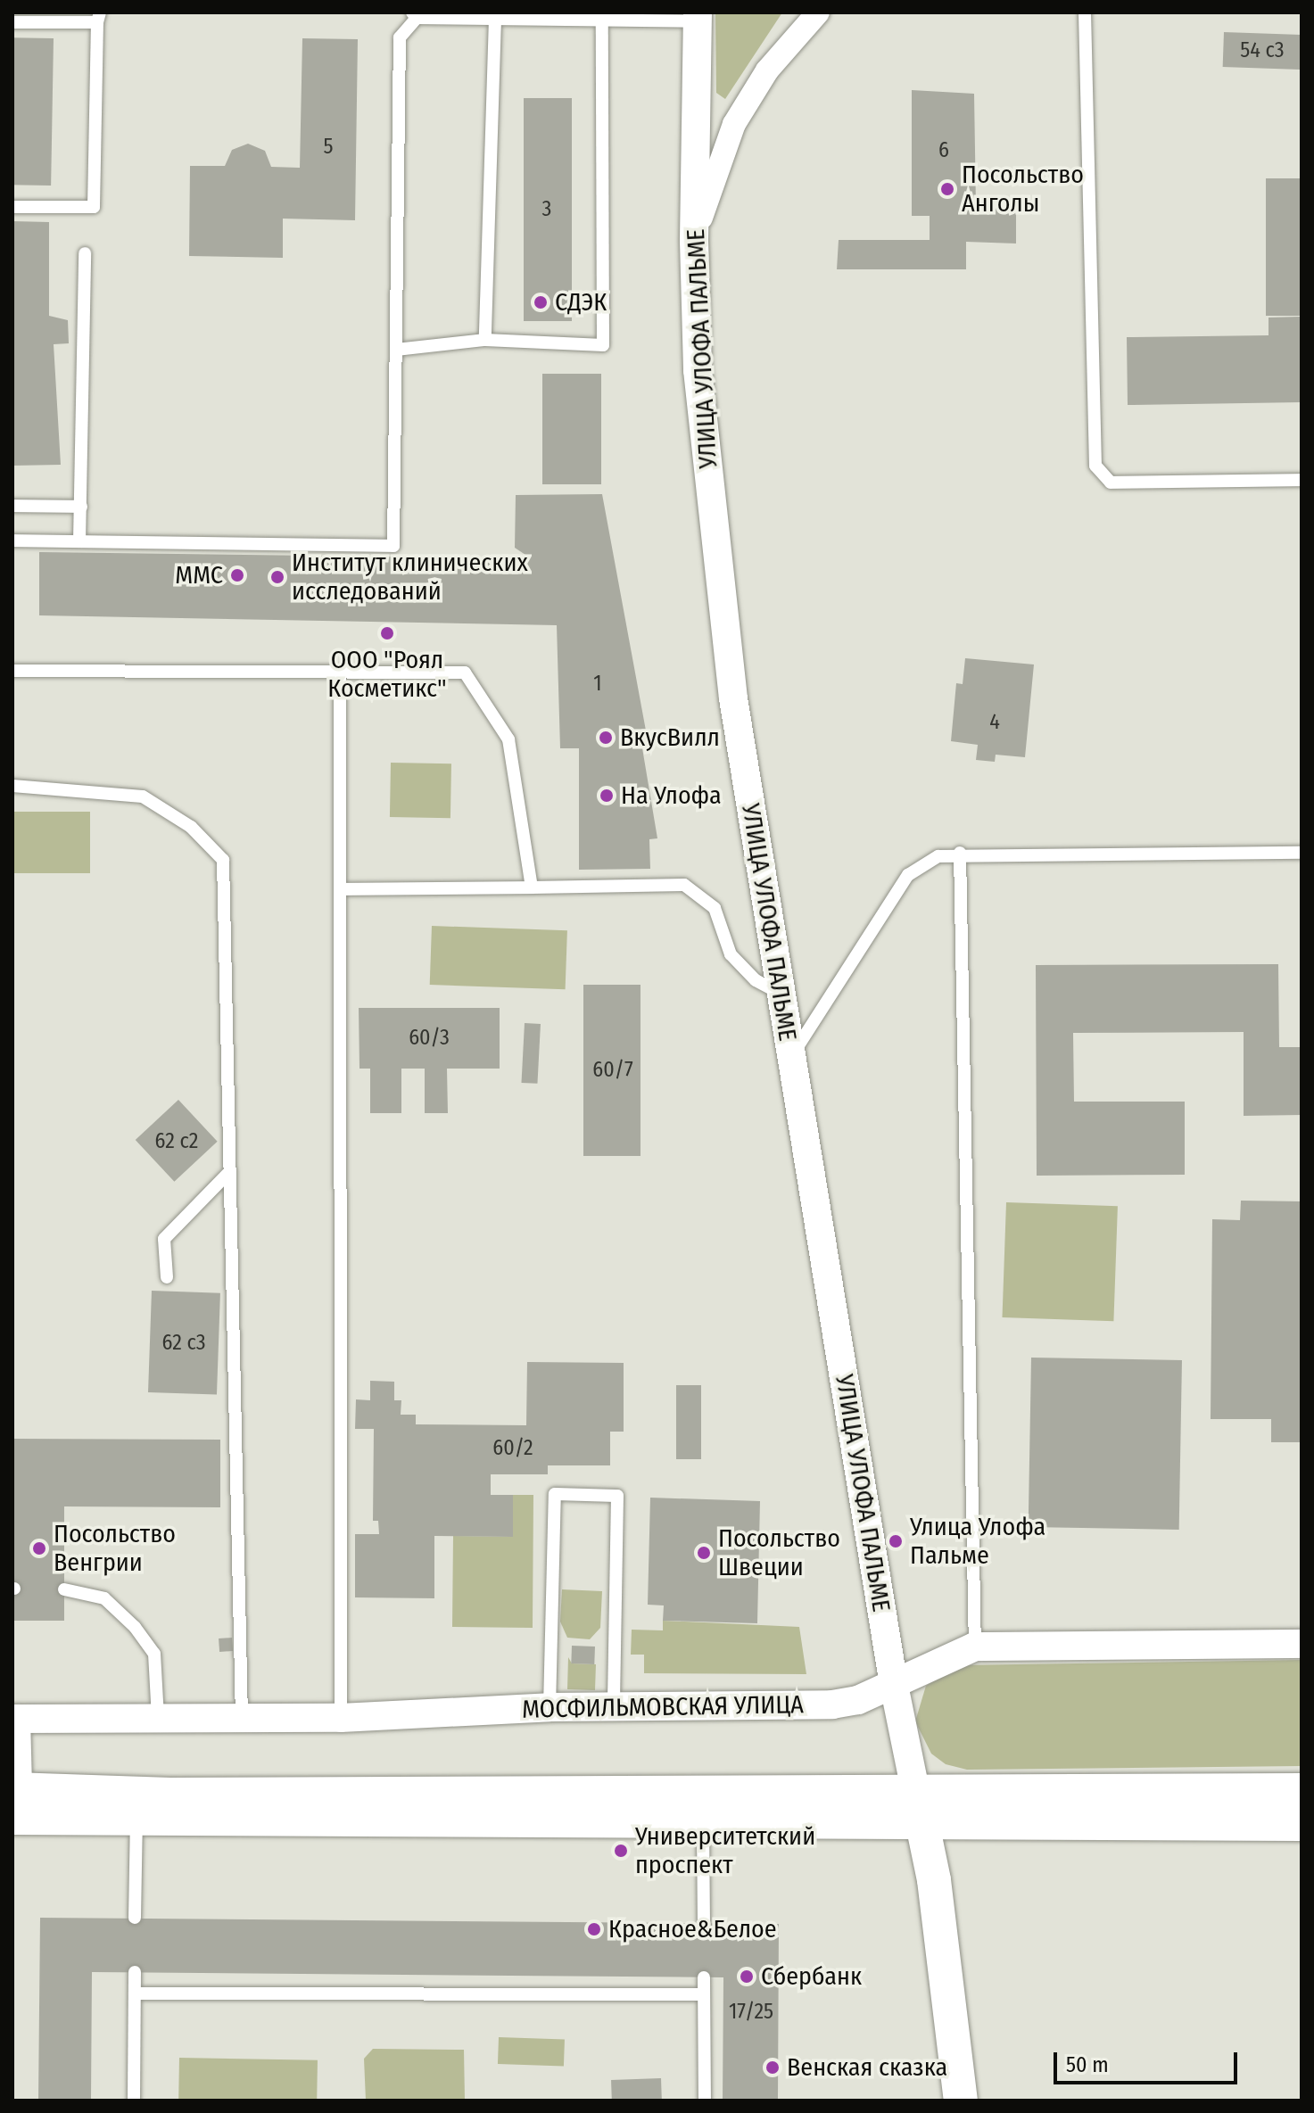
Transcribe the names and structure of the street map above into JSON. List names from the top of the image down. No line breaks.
{"streets":{"street":["УЛИЦА УЛОФА ПАЛЬМЕ","МОСФИЛЬМОВСКАЯ УЛИЦА"]},"crossings":[["УЛИЦА УЛОФА ПАЛЬМЕ","МОСФИЛЬМОВСКАЯ УЛИЦА"]],"places":["Посольство Анголы","СДЭК","ММС","Институт клинических исследований","ООО \"Роял Косметикс\"","ВкусВилл","На Улофа","Улица Улофа Пальме","Посольство Венгрии","Посольство Швеции","Университетский проспект","Красное&Белое","Сбербанк","Венская сказка"],"house_numbers":["54 с3","5","6","3","1","4","60/3","60/7","62 с2","62 с3","60/2","17/25"],"scale_bar":"50 m"}
